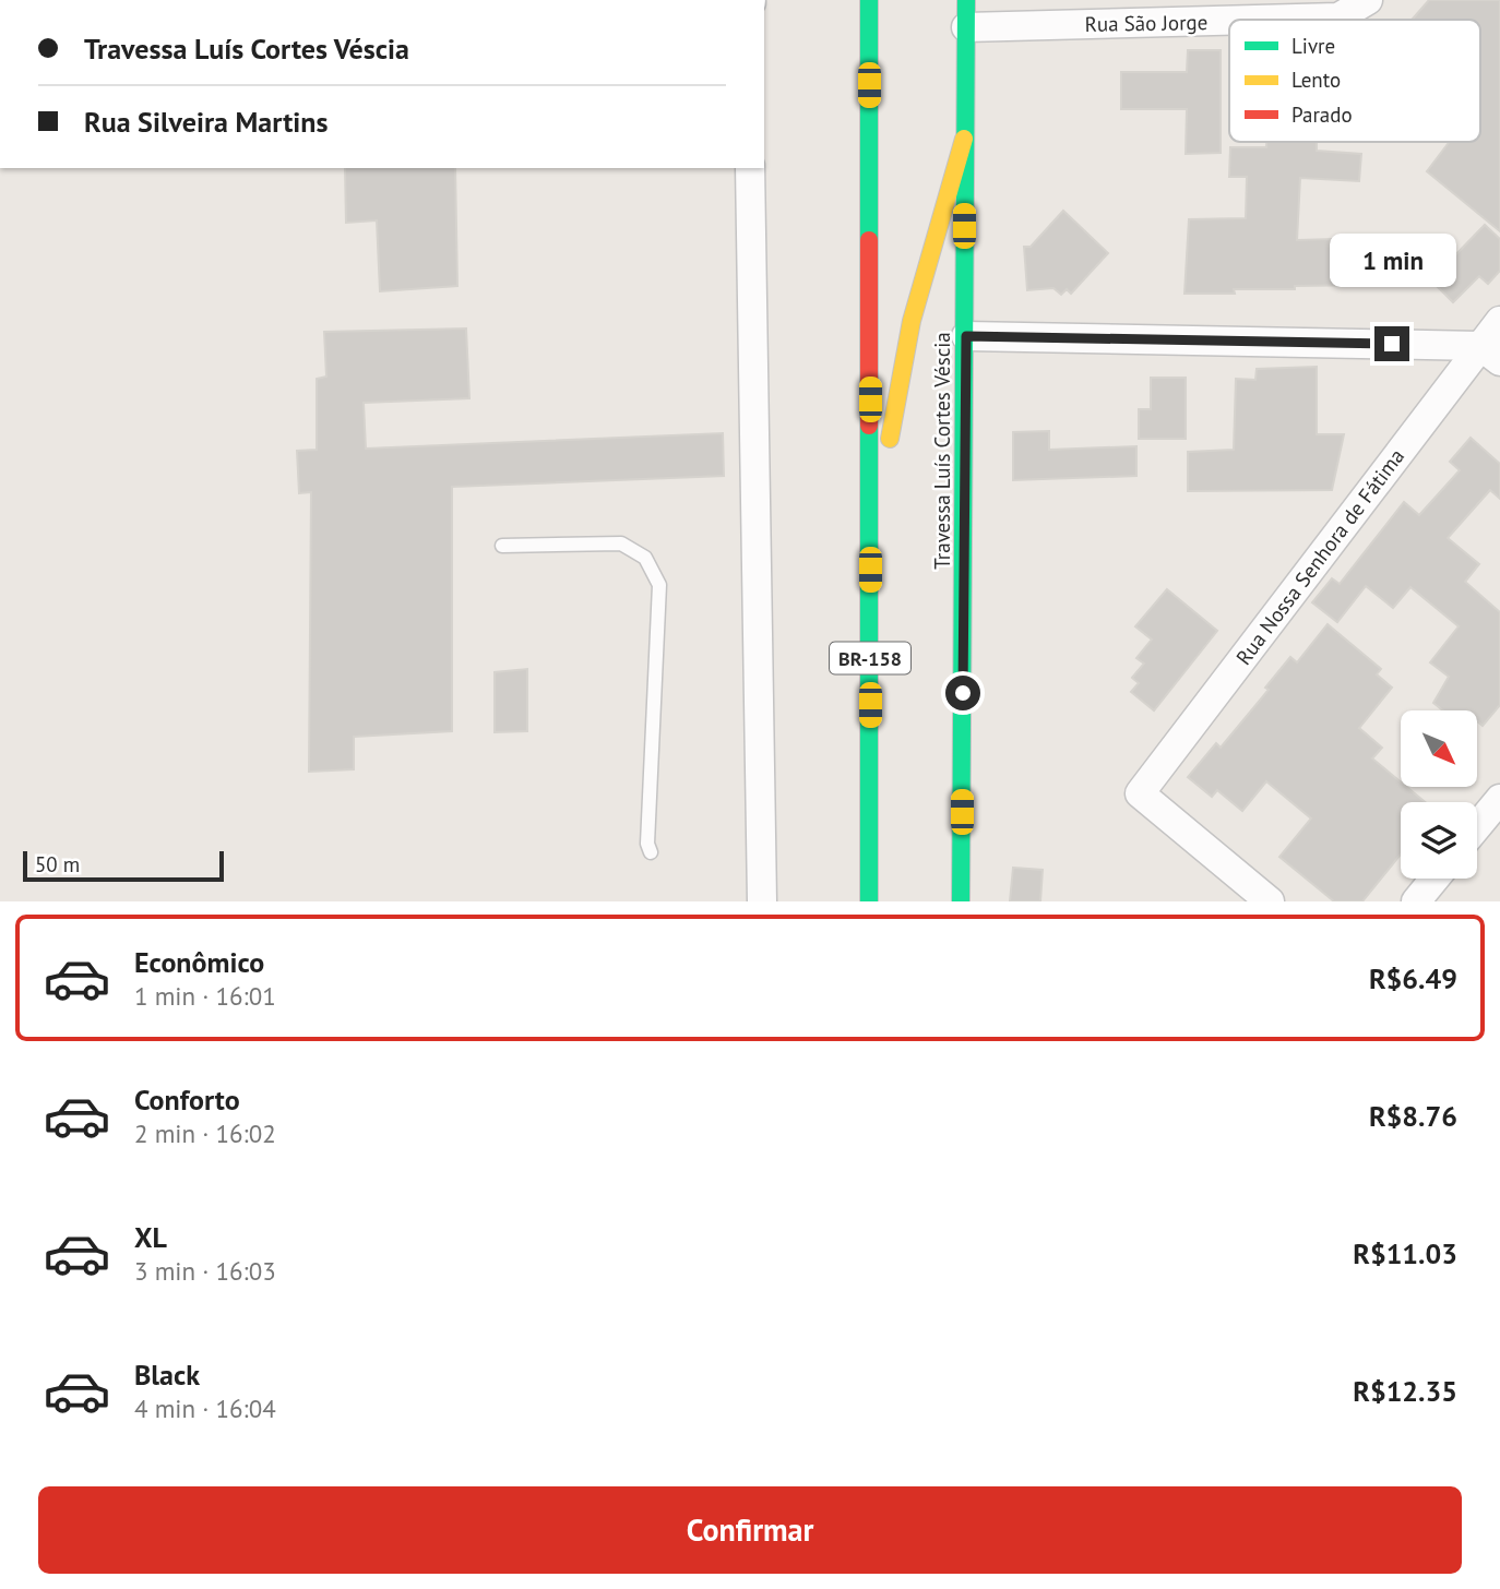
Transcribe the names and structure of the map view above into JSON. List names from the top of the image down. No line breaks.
{"streets":{"main road":["Travessa Luís Cortes Véscia","BR-158"],"street":["Rua São Jorge","Rua Nossa Senhora de Fátima"]},"crossings":[["Rua São Jorge","Travessa Luís Cortes Véscia"]],"legend":["Livre","Lento","Parado"],"scale_bar":"50 m","north":"bottom right","page":{"banner":["Travessa Luís Cortes Véscia","Rua Silveira Martins"],"bubble":"1 min","scale":"50 m","list":[{"name":"Econômico","note":"1 min · 16:01","value":"R$6.49"},{"name":"Conforto","note":"2 min · 16:02","value":"R$8.76"},{"name":"XL","note":"3 min · 16:03","value":"R$11.03"},{"name":"Black","note":"4 min · 16:04","value":"R$12.35"}],"buttons":"Confirmar"}}
